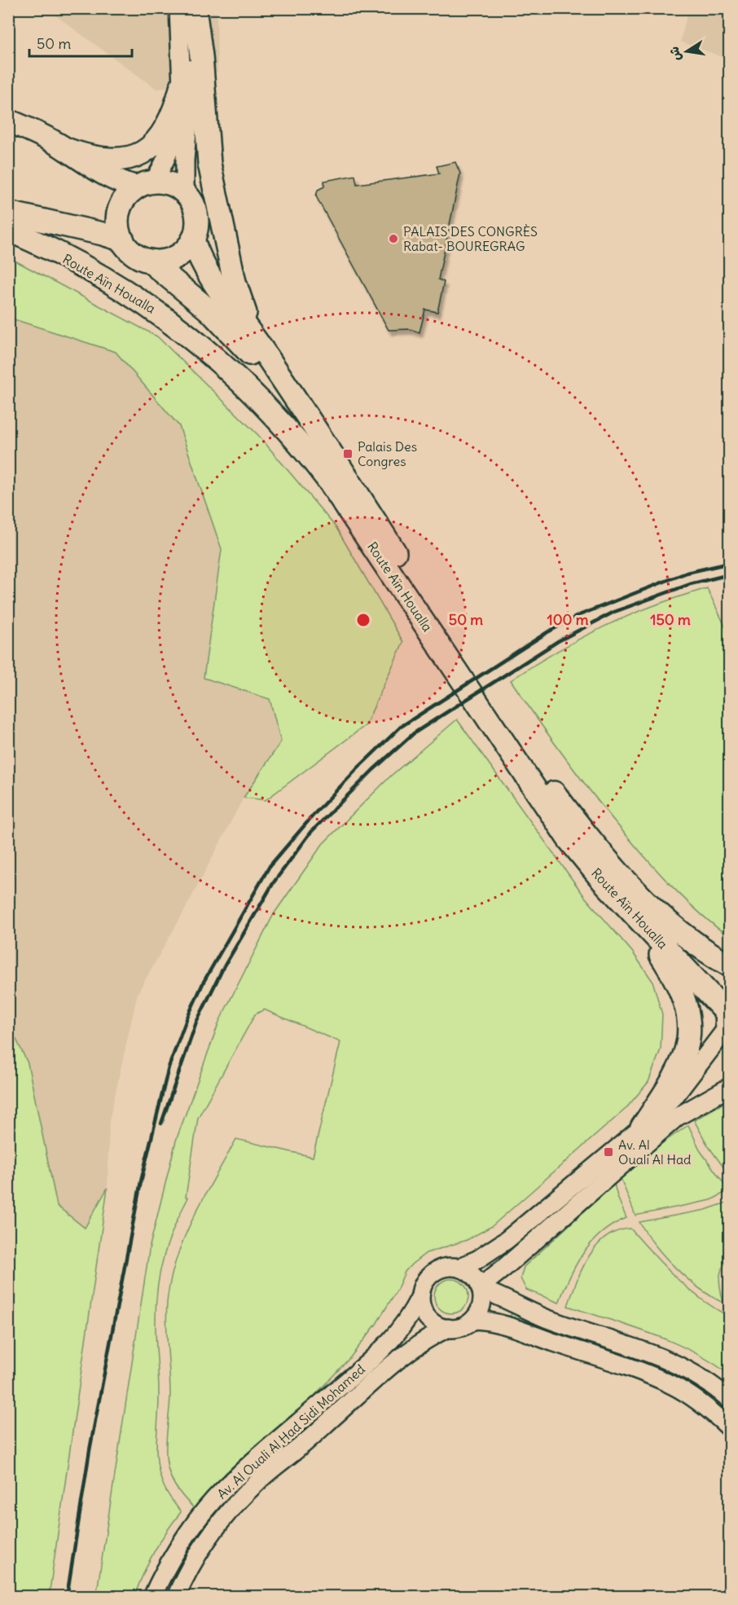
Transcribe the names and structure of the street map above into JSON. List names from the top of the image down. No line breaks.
{"streets":{"highway":["Route Aïn Houalla"],"street":["Av. Al Ouali Al Had Sidi Mohamed"]},"places":{"other":["PALAIS DES CONGRÈS Rabat- BOUREGRAG"],"transit":["Palais Des Congres","Av. Al Ouali Al Had"]},"scale_bar":"50 m","north":"left","rings":["50 m","100 m","150 m"]}
